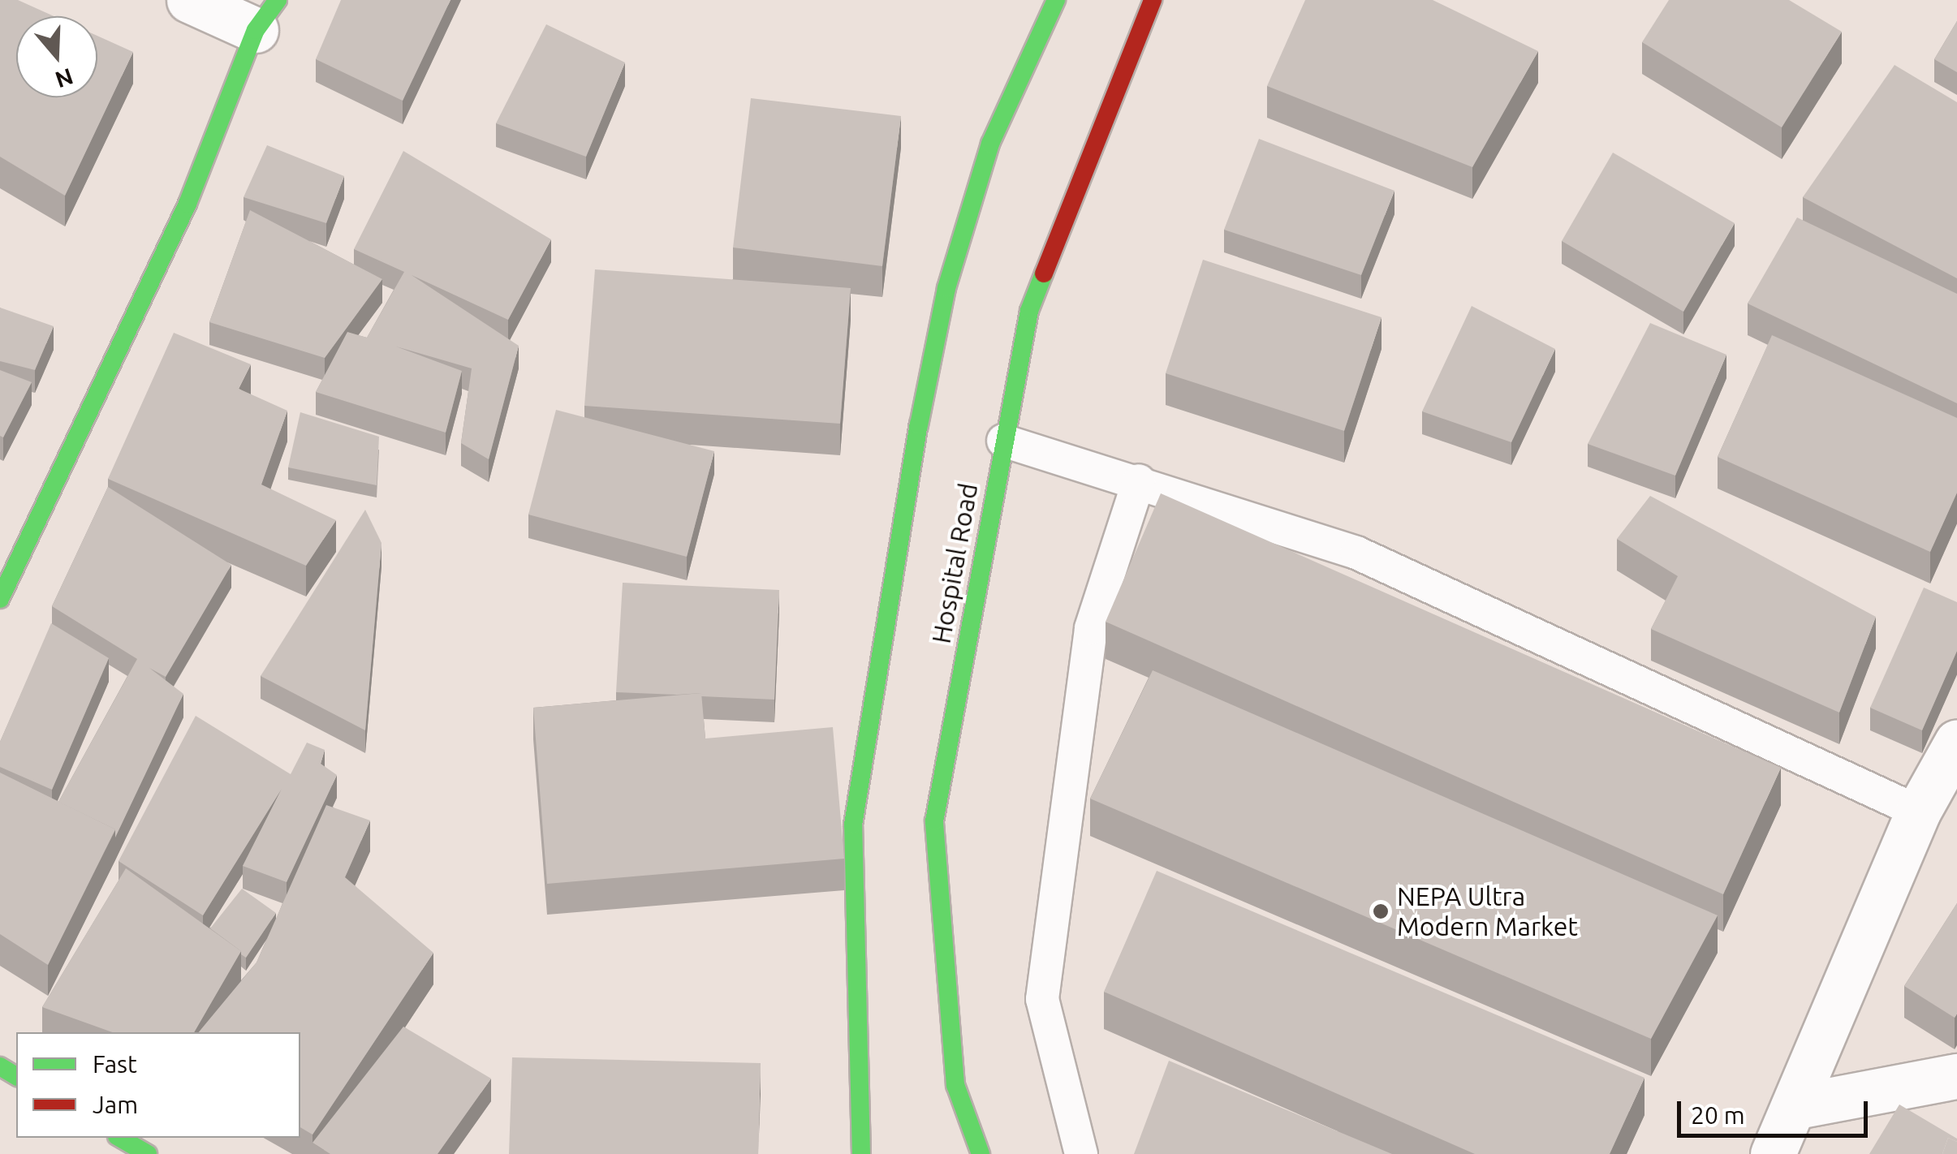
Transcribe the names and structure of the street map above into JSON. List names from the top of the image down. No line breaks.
{"streets":{"street":["Hospital Road"]},"places":["NEPA Ultra Modern Market"],"legend":["Fast","Jam"],"scale_bar":"20 m","north":"bottom"}
